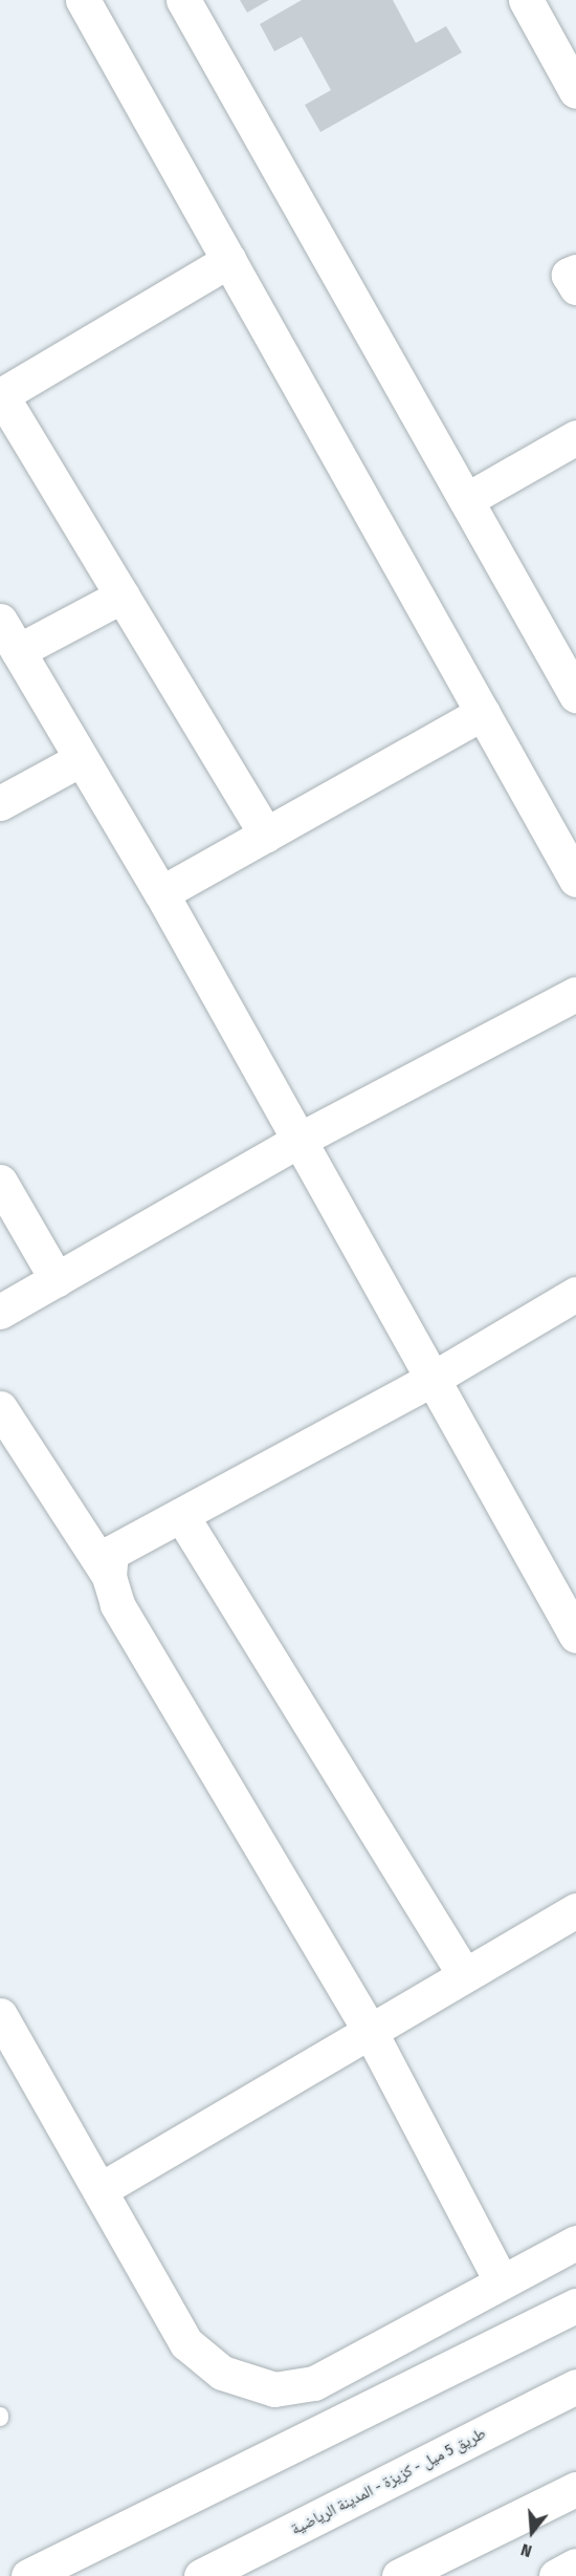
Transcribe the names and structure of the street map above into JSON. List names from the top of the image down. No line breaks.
{"streets":{"street":["طريق 5 ميل - كزيزة - المدينة الرياضية"]},"north":"bottom"}
